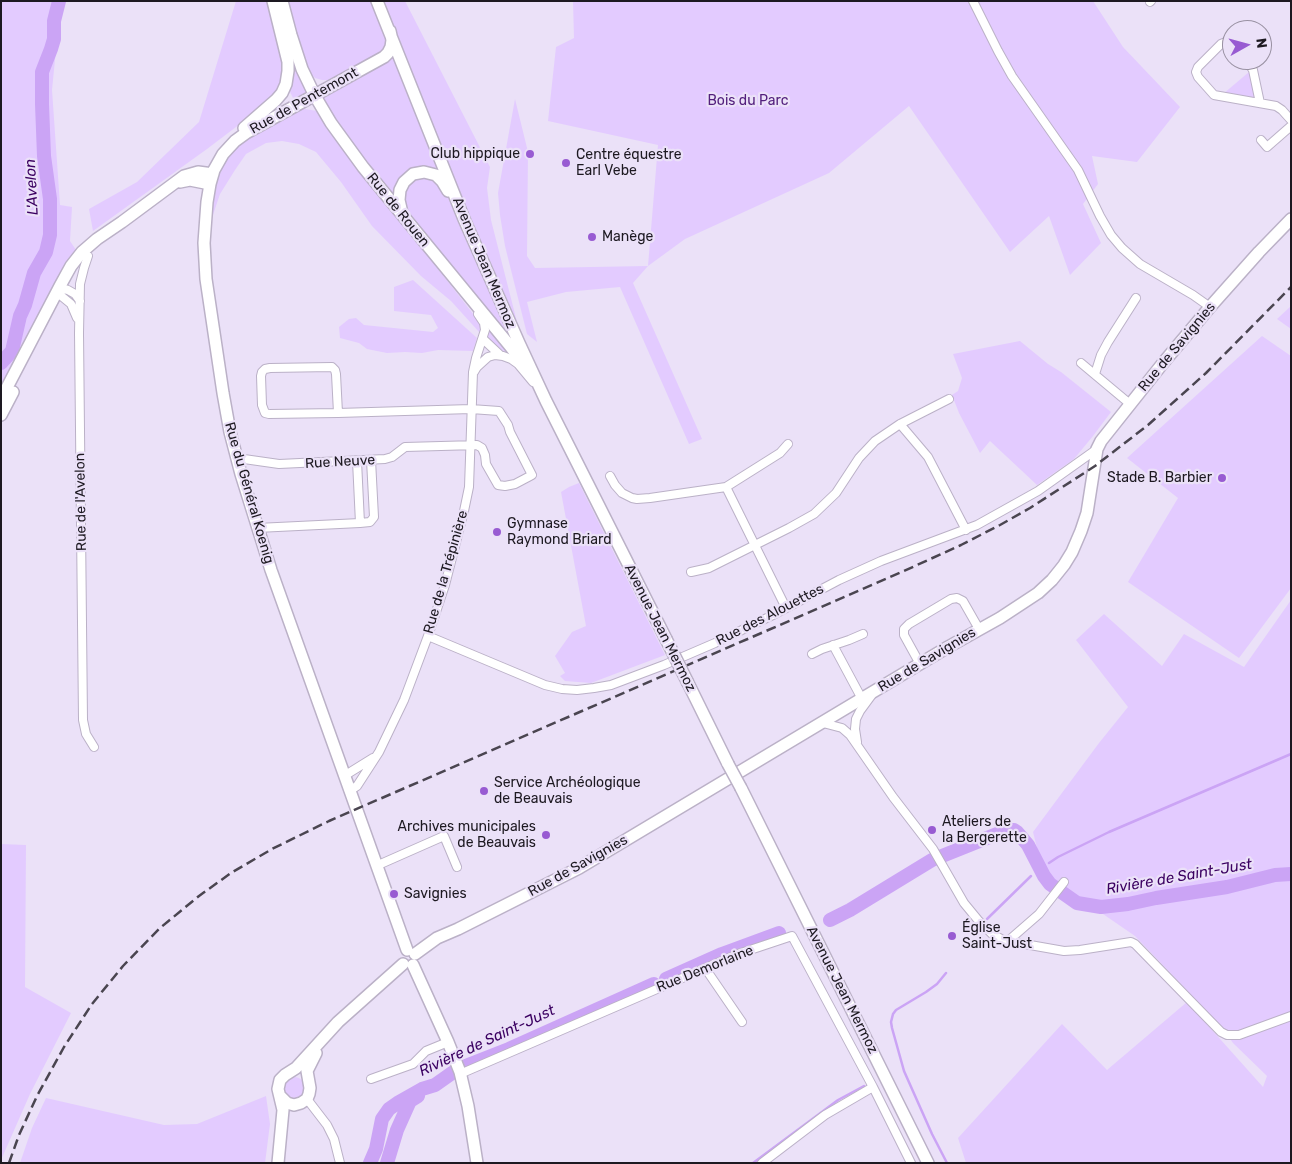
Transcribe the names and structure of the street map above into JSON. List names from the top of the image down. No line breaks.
{"streets":{"street":["Rue de Pentemont","Rue de Rouen","Avenue Jean Mermoz","Rue de Savignies","Rue Neuve","Rue du Général Koenig","Rue de l'Avelon","Rue de la Trépinière","Rue des Alouettes","Rue Demorlaine"]},"crossings":[["Rue de Pentemont","Rue de Rouen"],["Rue de Pentemont","Avenue Jean Mermoz"],["Rue de Pentemont","Rue du Général Koenig"],["Rue de Rouen","Avenue Jean Mermoz"],["Rue de Rouen","Rue de la Trépinière"],["Rue de Savignies","Rue du Général Koenig"],["Rue de Savignies","Rue des Alouettes"],["Rue Neuve","Rue du Général Koenig"],["Rue Neuve","Rue de la Trépinière"],["Rue du Général Koenig","Rue de la Trépinière"],["Rue du Général Koenig","Rue Demorlaine"],["Rue de la Trépinière","Rue des Alouettes"]],"water":["L'Avelon","Rivière de Saint-Just"],"parks":["Bois du Parc"],"places":["Club hippique","Centre équestre Earl Vebe","Manège","Stade B. Barbier","Gymnase Raymond Briard","Service Archéologique de Beauvais","Ateliers de la Bergerette","Archives municipales de Beauvais","Savignies","Église Saint-Just"],"north":"right"}
